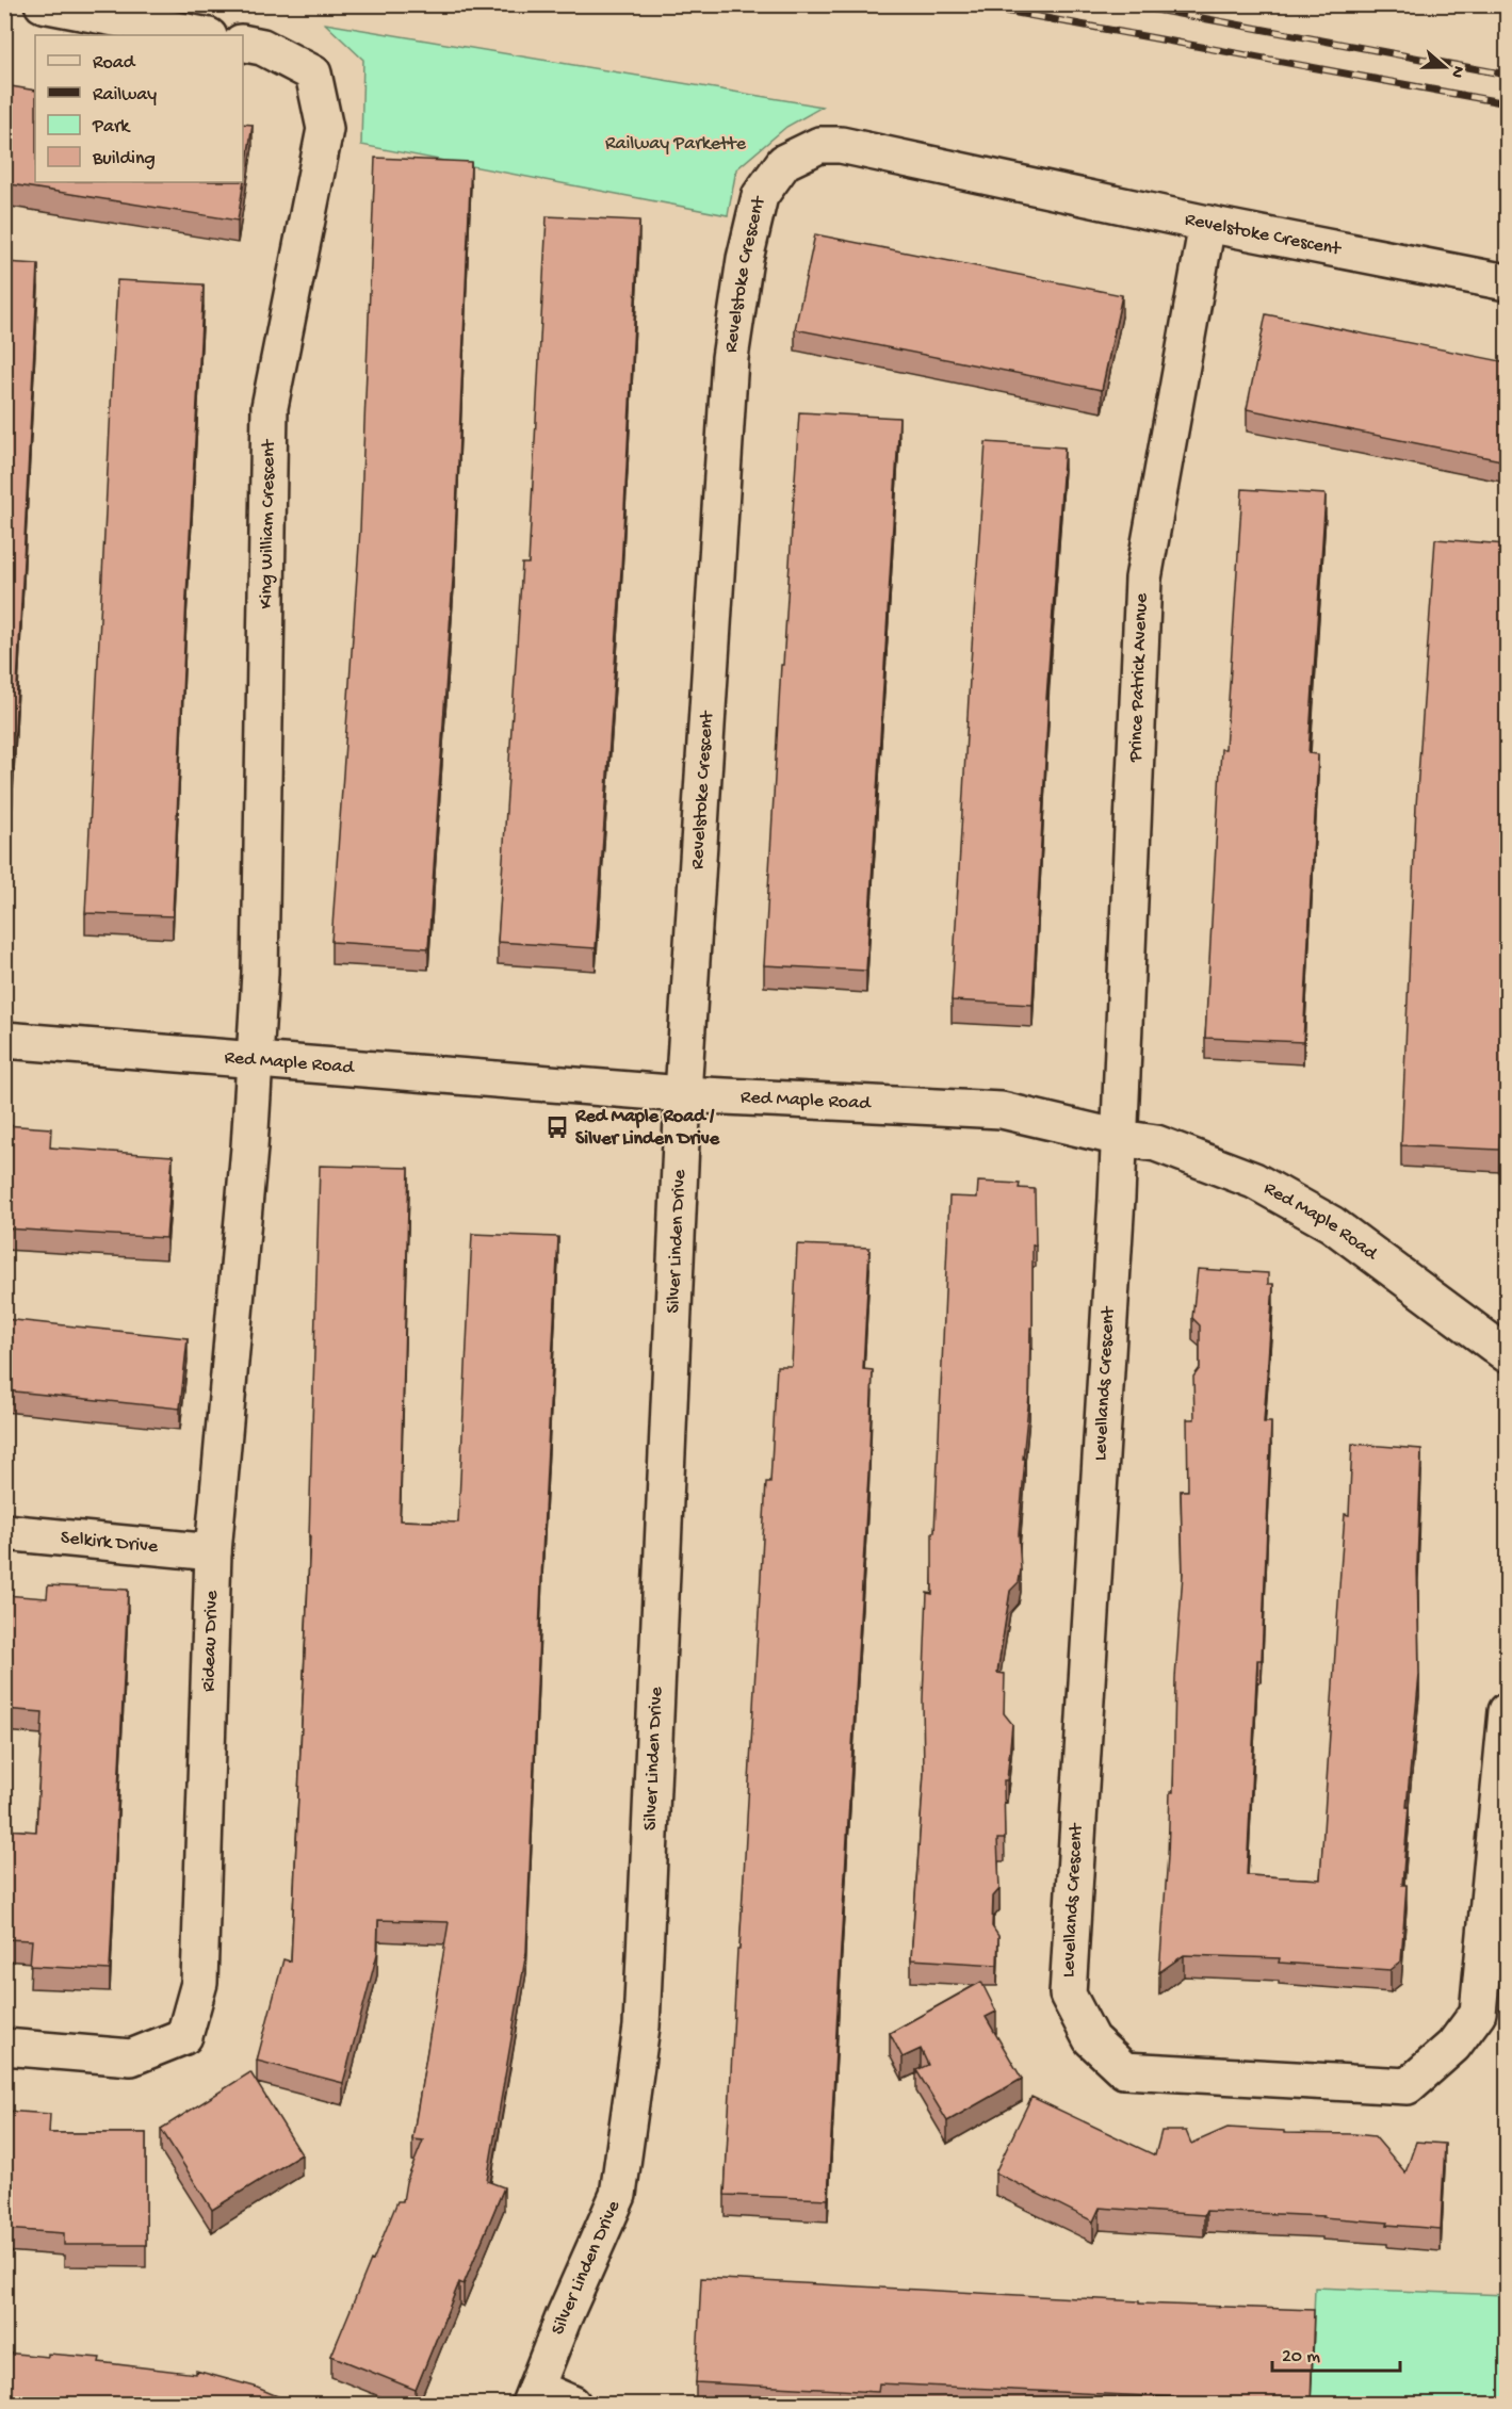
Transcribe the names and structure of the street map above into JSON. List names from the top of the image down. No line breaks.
{"streets":{"street":["Revelstoke Crescent","King William Crescent","Prince Patrick Avenue","Red Maple Road","Silver Linden Drive","Levellands Crescent","Selkirk Drive","Rideau Drive"]},"crossings":[["Revelstoke Crescent","Prince Patrick Avenue"],["Revelstoke Crescent","Red Maple Road"],["Revelstoke Crescent","Silver Linden Drive"],["King William Crescent","Red Maple Road"],["King William Crescent","Rideau Drive"],["Prince Patrick Avenue","Red Maple Road"],["Prince Patrick Avenue","Levellands Crescent"],["Red Maple Road","Silver Linden Drive"],["Red Maple Road","Levellands Crescent"],["Red Maple Road","Rideau Drive"],["Selkirk Drive","Rideau Drive"]],"parks":["Railway Parkette"],"places":{"bus stop":["Red Maple Road / Silver Linden Drive"]},"legend":["Road","Railway","Park","Building"],"scale_bar":"20 m","north":"right"}
